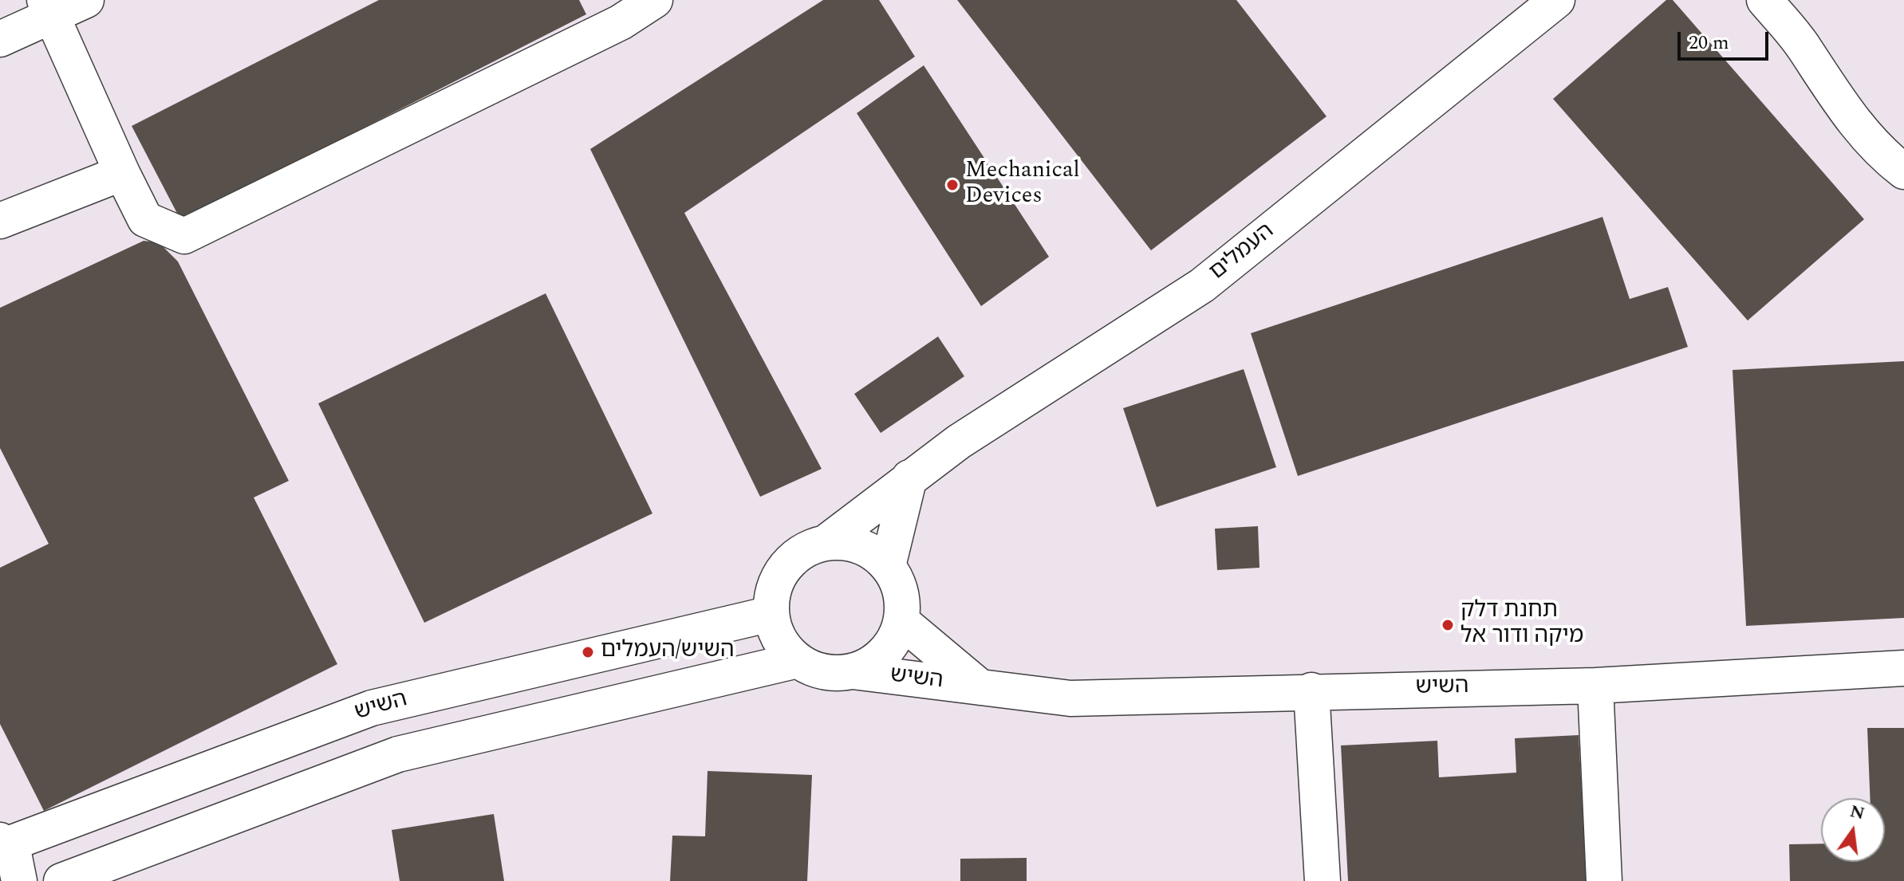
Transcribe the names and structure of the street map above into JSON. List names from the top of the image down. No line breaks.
{"streets":{"street":["העמלים","השיש"]},"crossings":[["העמלים","השיש"]],"places":["Mechanical Devices","תחנת דלק מיקה ודור אל","השיש/העמלים"],"scale_bar":"20 m","north":"top"}
